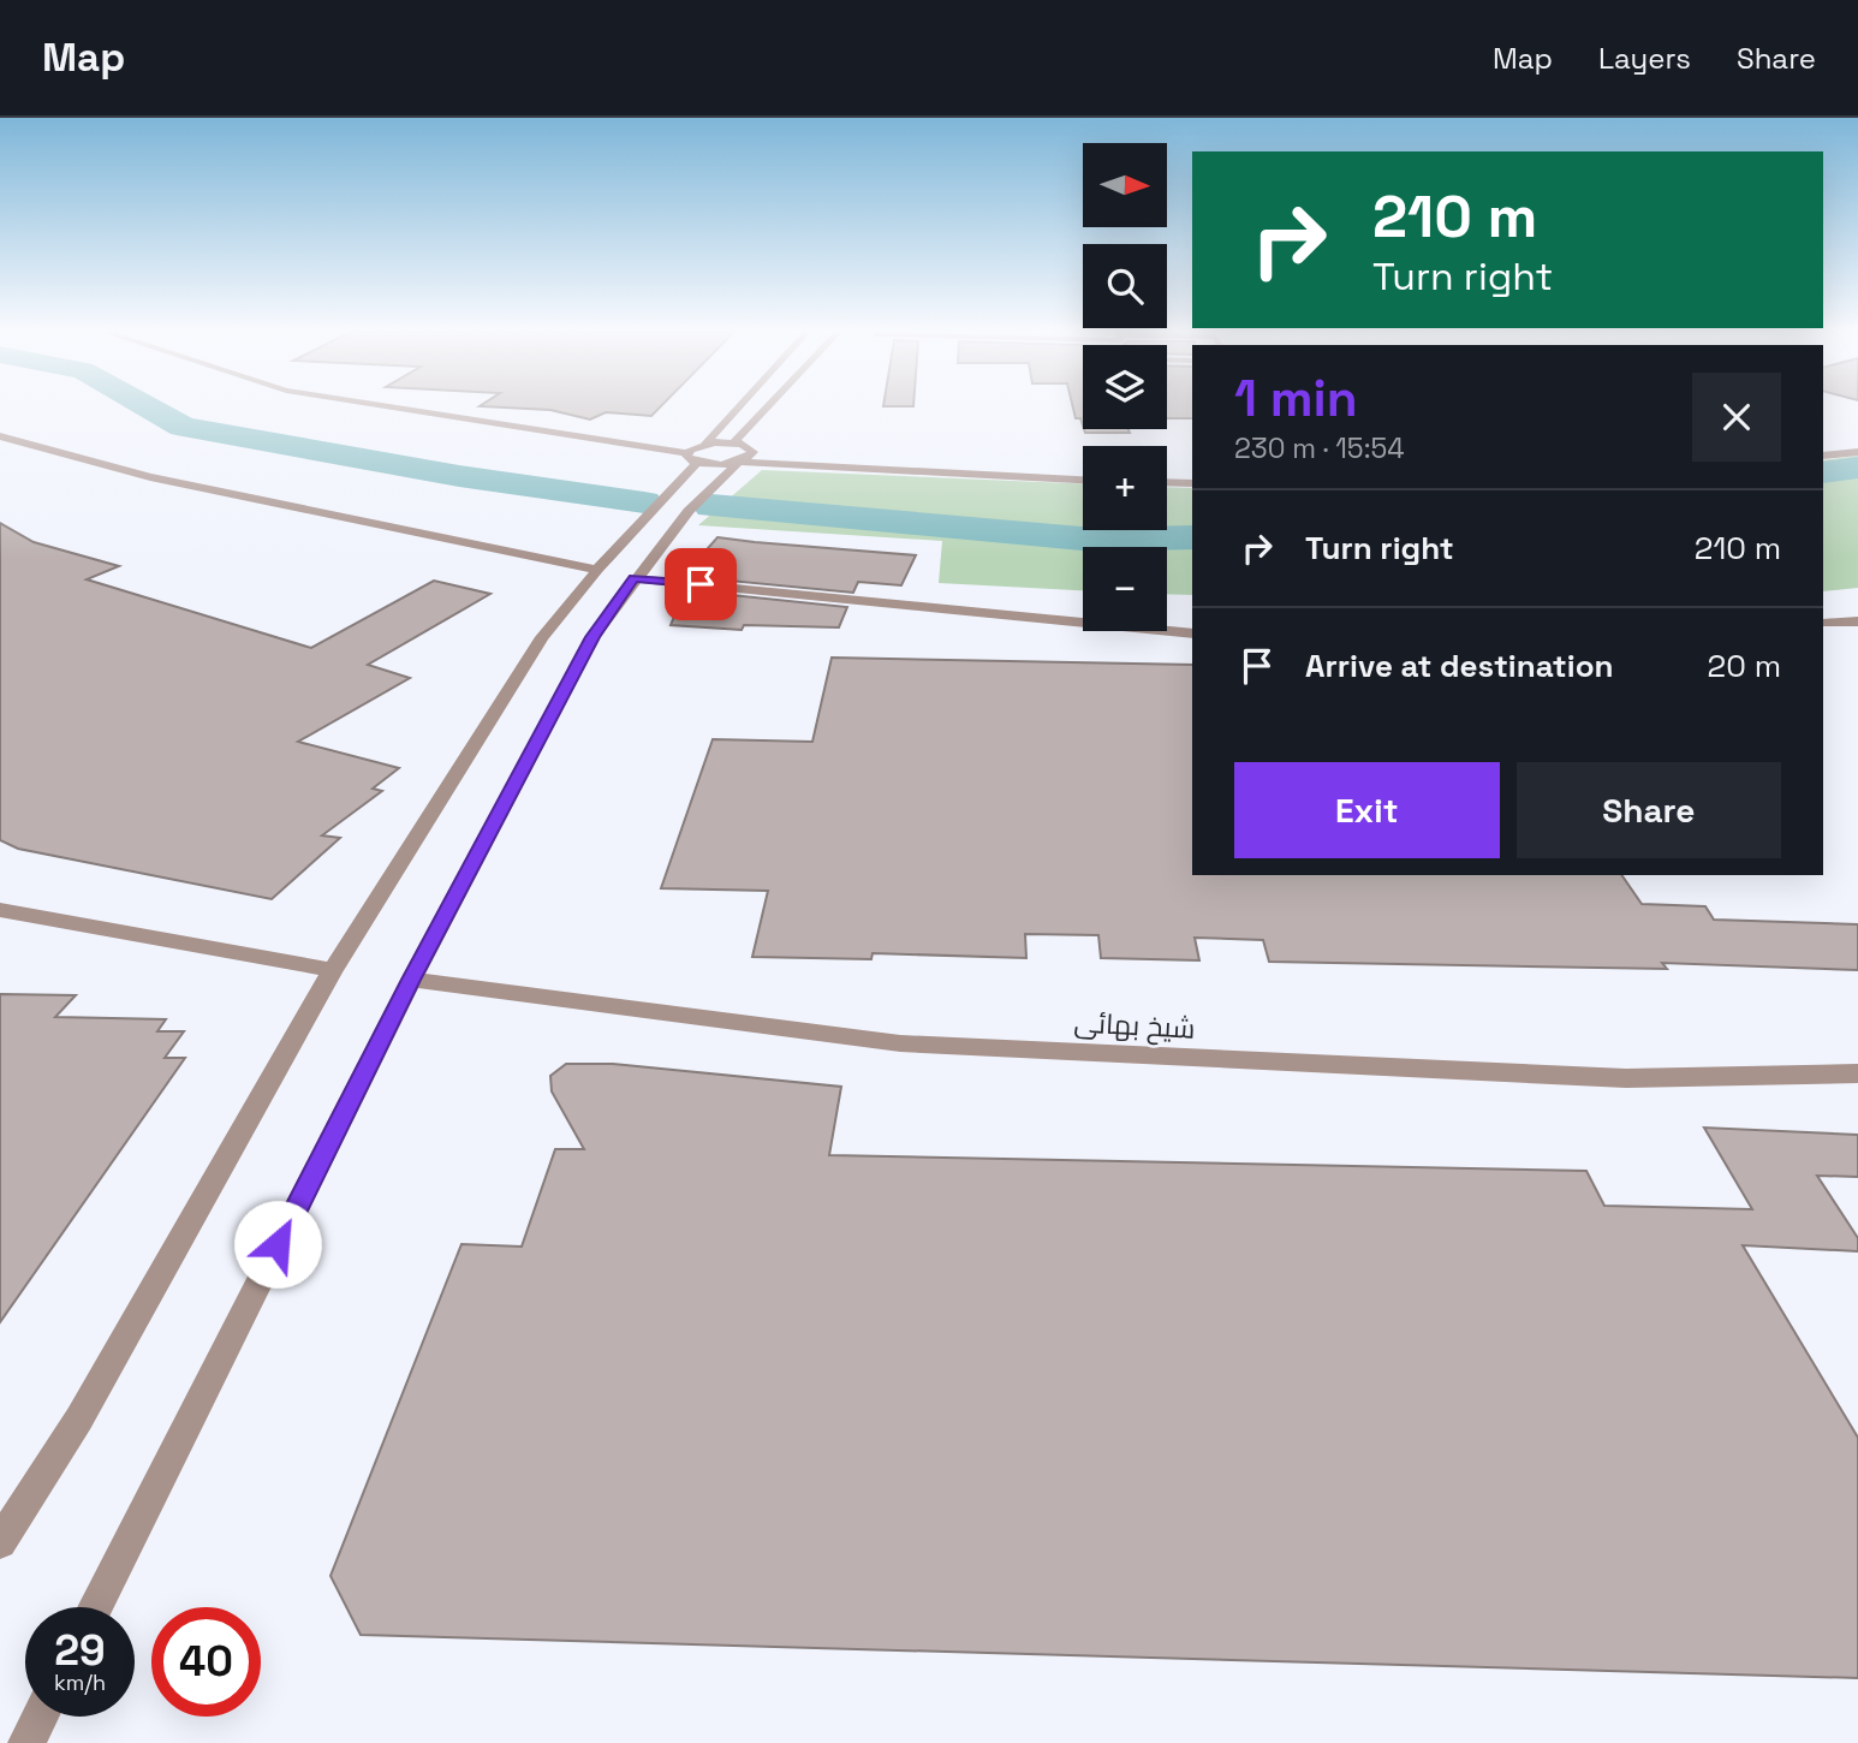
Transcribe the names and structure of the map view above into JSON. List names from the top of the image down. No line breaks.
{"streets":{"street":["شیخ بهائی"]},"north":"right","page":{"header":"Map","nav":["Map","Layers","Share"],"map_buttons":["+","−"],"turn":["210 m","Turn right"],"heading":["1 min","230 m · 15:54"],"list":[{"name":"Turn right","value":"210 m"},{"name":"Arrive at destination","value":"20 m"}],"buttons":["Exit","Share"],"speed":"29 km/h","limit":"40"}}
